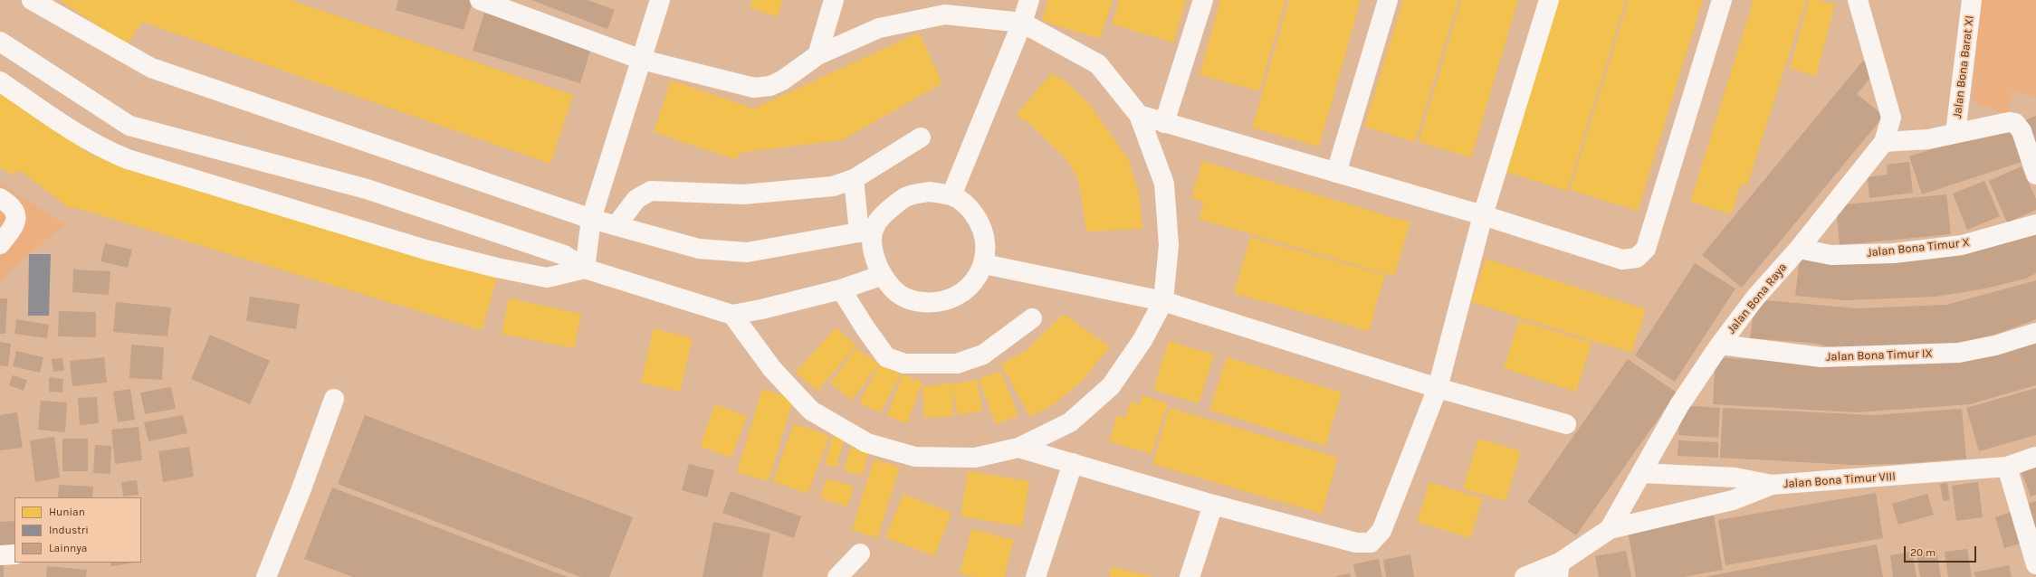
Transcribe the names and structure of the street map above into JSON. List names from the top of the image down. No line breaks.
{"streets":{"street":["Jalan Bona Barat XI","Jalan Bona Timur X","Jalan Bona Raya","Jalan Bona Timur IX","Jalan Bona Timur VIII"]},"crossings":[["Jalan Bona Timur X","Jalan Bona Raya"],["Jalan Bona Raya","Jalan Bona Timur IX"],["Jalan Bona Raya","Jalan Bona Timur VIII"]],"legend":["Hunian","Industri","Lainnya"],"scale_bar":"20 m"}
